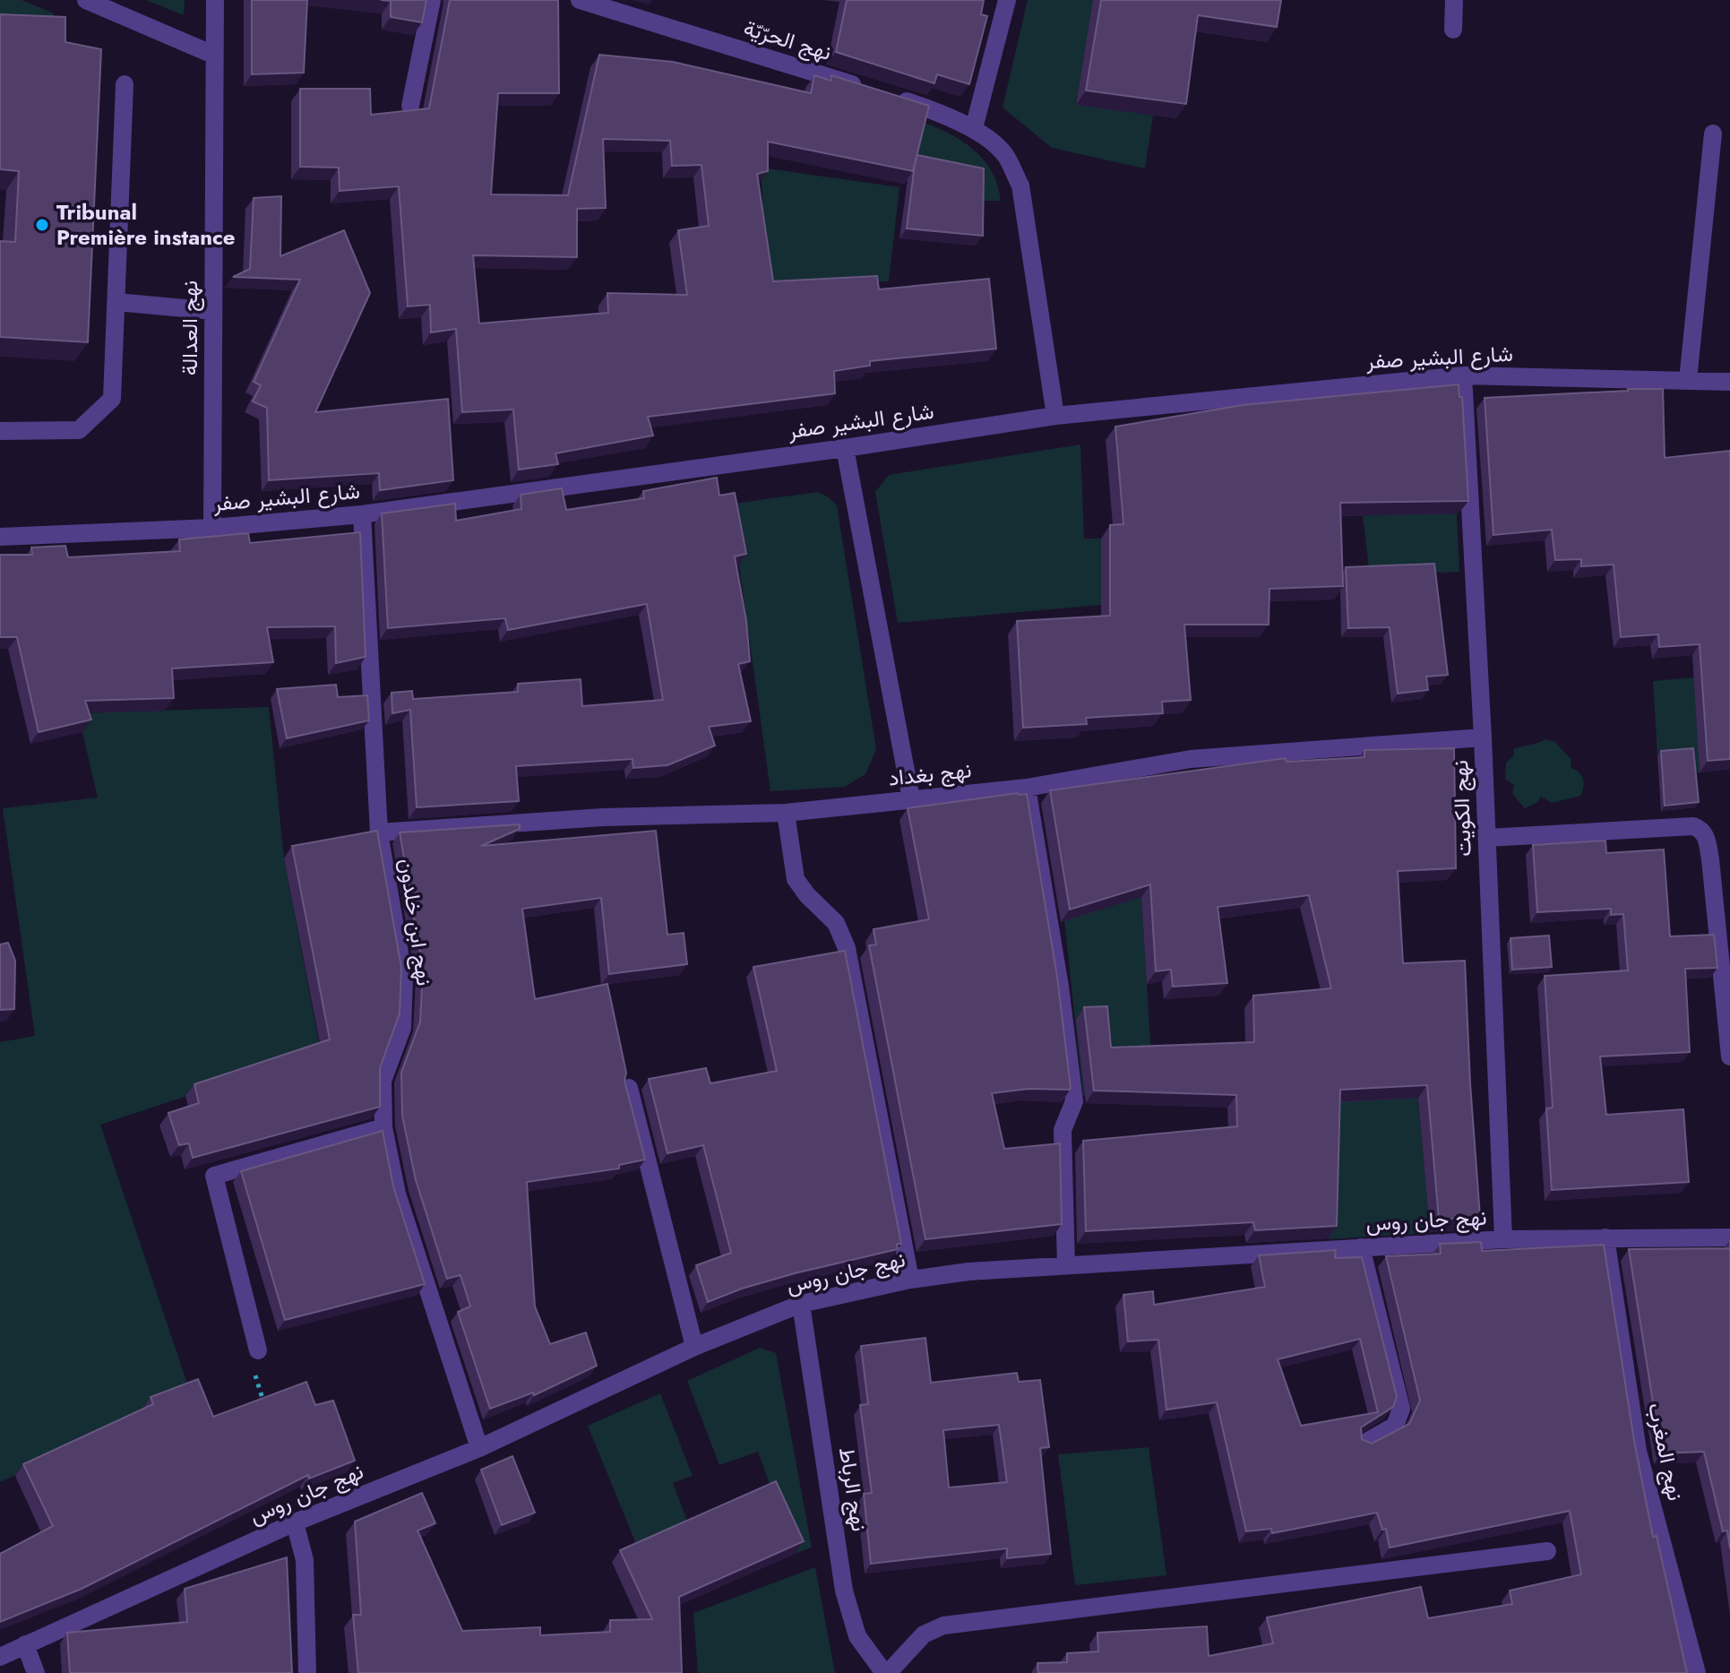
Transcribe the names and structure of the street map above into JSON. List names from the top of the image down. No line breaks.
{"streets":{"street":["نهج الحرّيّة","نهج العدالة","شارع البشير صفر","نهج بغداد","نهج الكويت","نهج ابن خلدون","نهج جان روس","نهج المغرب","نهج الرباط"]},"crossings":[["نهج الحرّيّة","شارع البشير صفر"],["نهج العدالة","شارع البشير صفر"],["شارع البشير صفر","نهج الكويت"],["شارع البشير صفر","نهج ابن خلدون"],["نهج بغداد","نهج الكويت"],["نهج بغداد","نهج ابن خلدون"],["نهج الكويت","نهج جان روس"],["نهج ابن خلدون","نهج جان روس"],["نهج جان روس","نهج المغرب"],["نهج جان روس","نهج الرباط"]],"places":["Tribunal Première instance"]}
